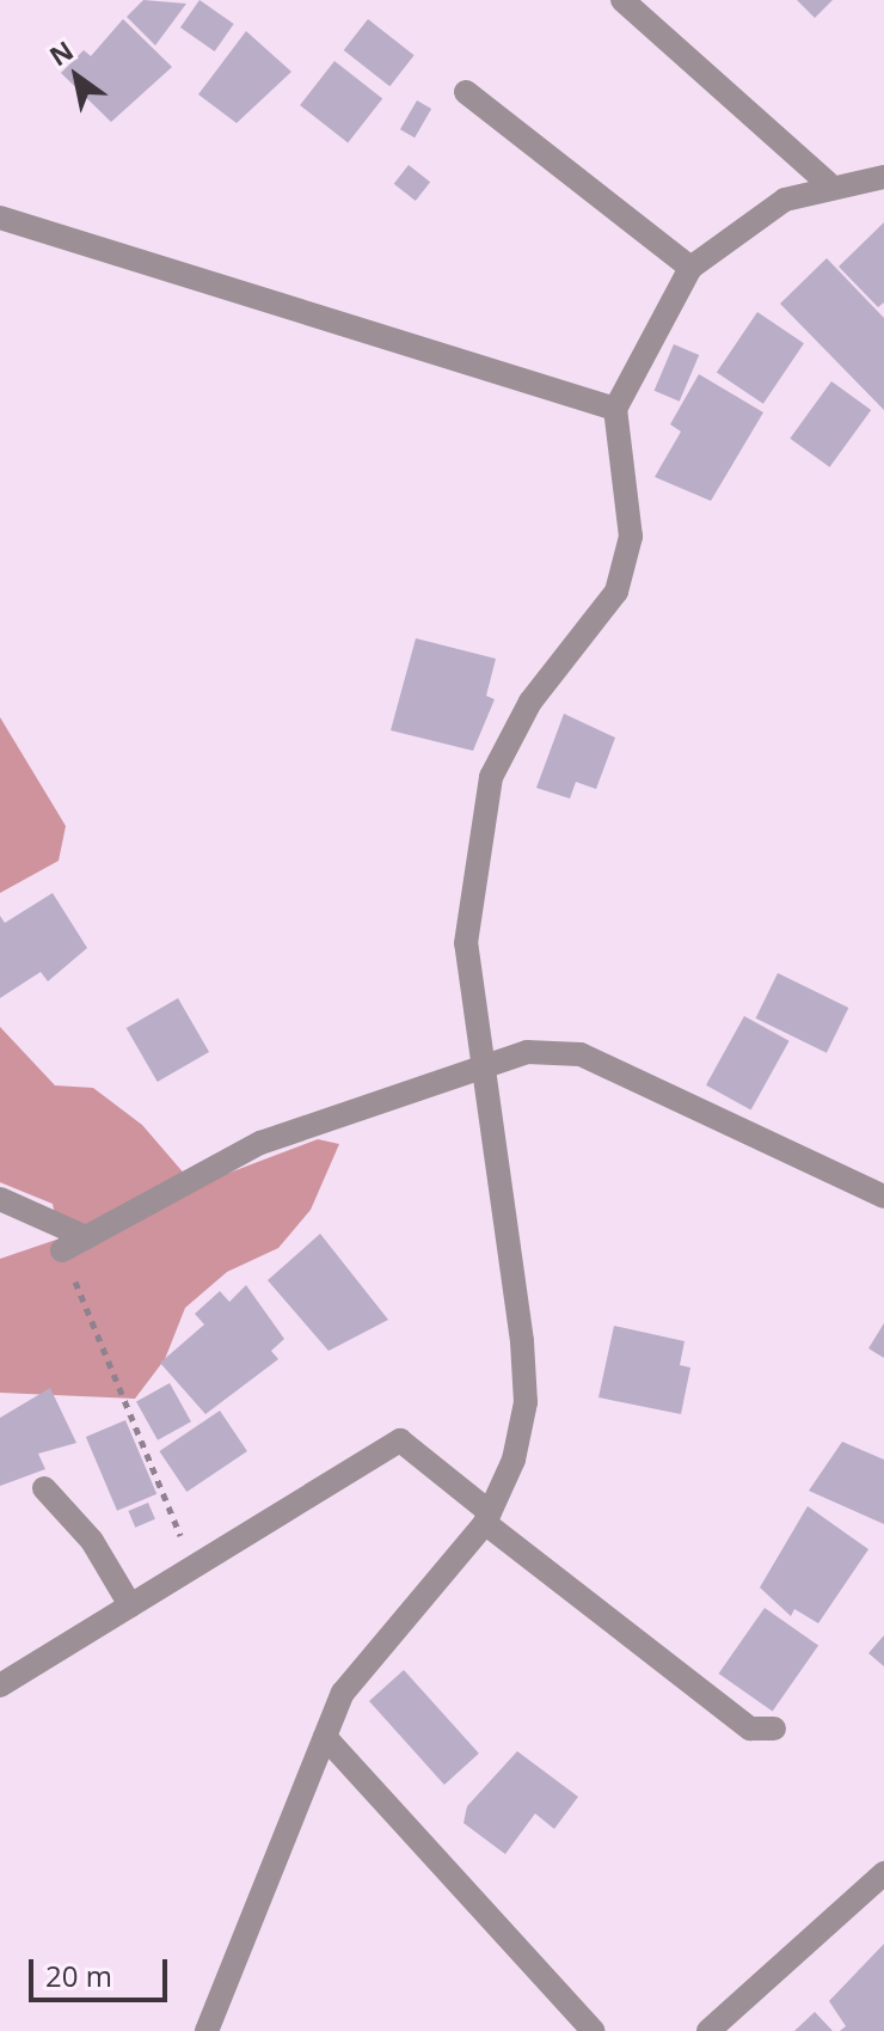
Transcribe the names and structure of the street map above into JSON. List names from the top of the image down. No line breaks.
{"scale_bar":"20 m","north":"top left"}
